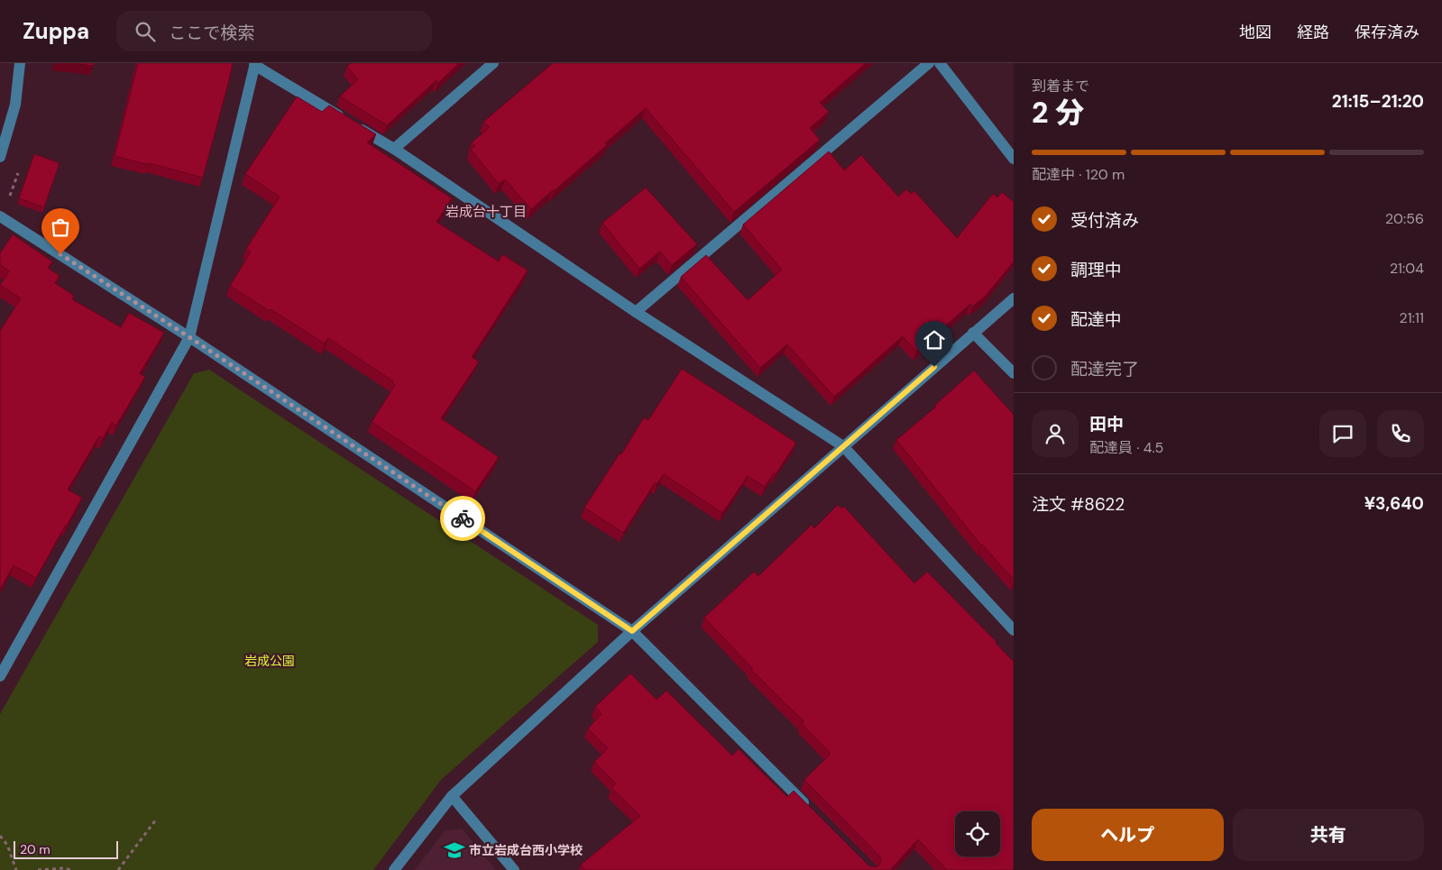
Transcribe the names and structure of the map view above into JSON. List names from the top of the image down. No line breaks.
{"districts":["岩成台十丁目"],"parks":["岩成公園"],"places":{"school or university":["市立岩成台西小学校"]},"scale_bar":"20 m","page":{"header":"Zuppa","search":"ここで検索","nav":["地図","経路","保存済み"],"heading":["2 分","到着まで","21:15–21:20"],"panel":["田中","配達員 · 4.5","注文 #8622","¥3,640"],"bar":"配達中 · 120 m","list":[["受付済み","20:56"],["調理中","21:04"],["配達中","21:11"],"配達完了"],"buttons":["ヘルプ","共有"],"scale":"20 m"}}
